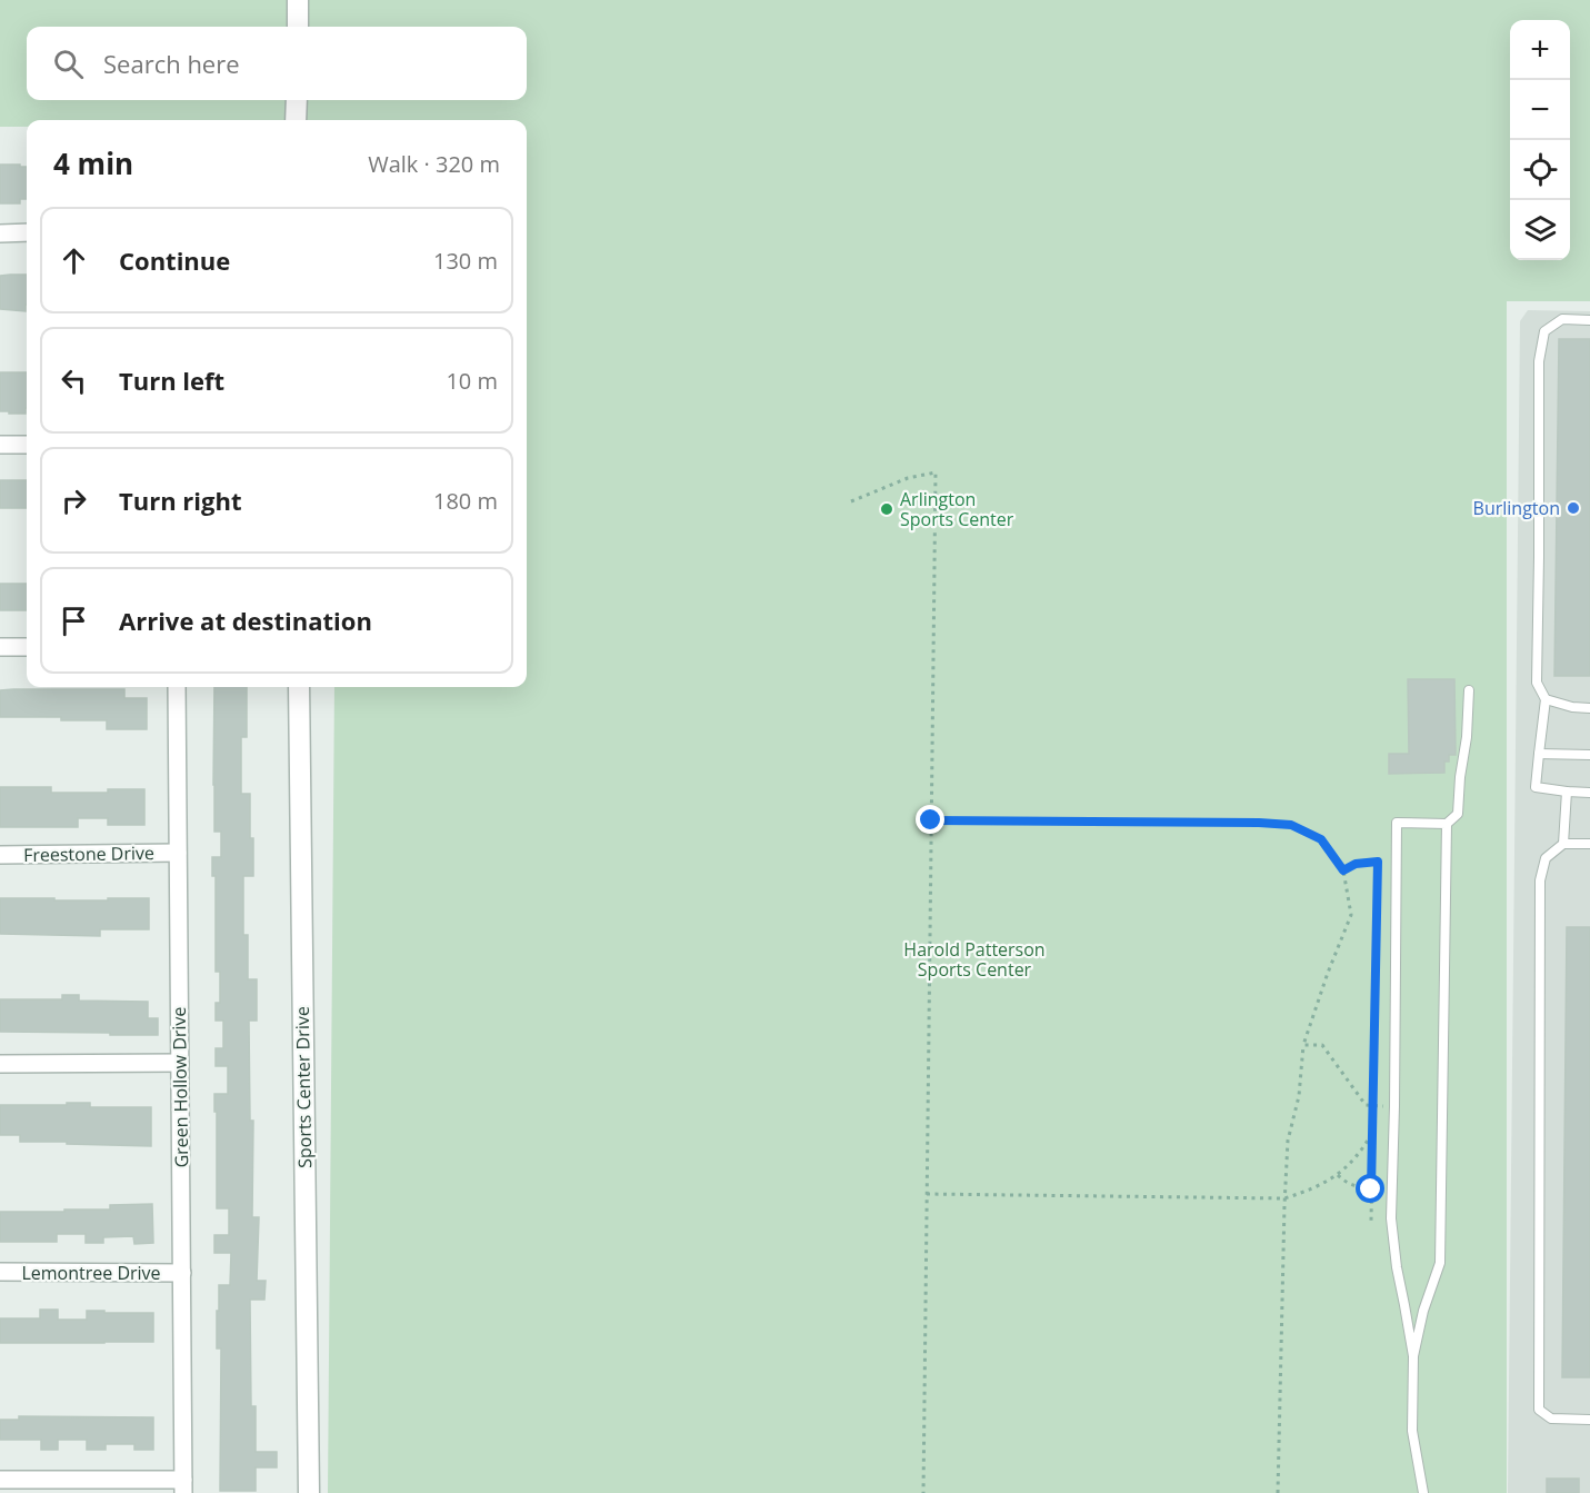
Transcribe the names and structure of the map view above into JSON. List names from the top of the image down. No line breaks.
{"streets":{"street":["Freestone Drive","Green Hollow Drive","Sports Center Drive","Lemontree Drive"]},"crossings":[["Freestone Drive","Green Hollow Drive"],["Green Hollow Drive","Lemontree Drive"]],"parks":["Harold Patterson Sports Center"],"places":["Burlington","Arlington Sports Center"],"page":{"map_buttons":["+","−"],"search":"Search here","heading":["4 min","Walk · 320 m"],"list":[["Continue","130 m"],["Turn left","10 m"],["Turn right","180 m"],"Arrive at destination"]}}
